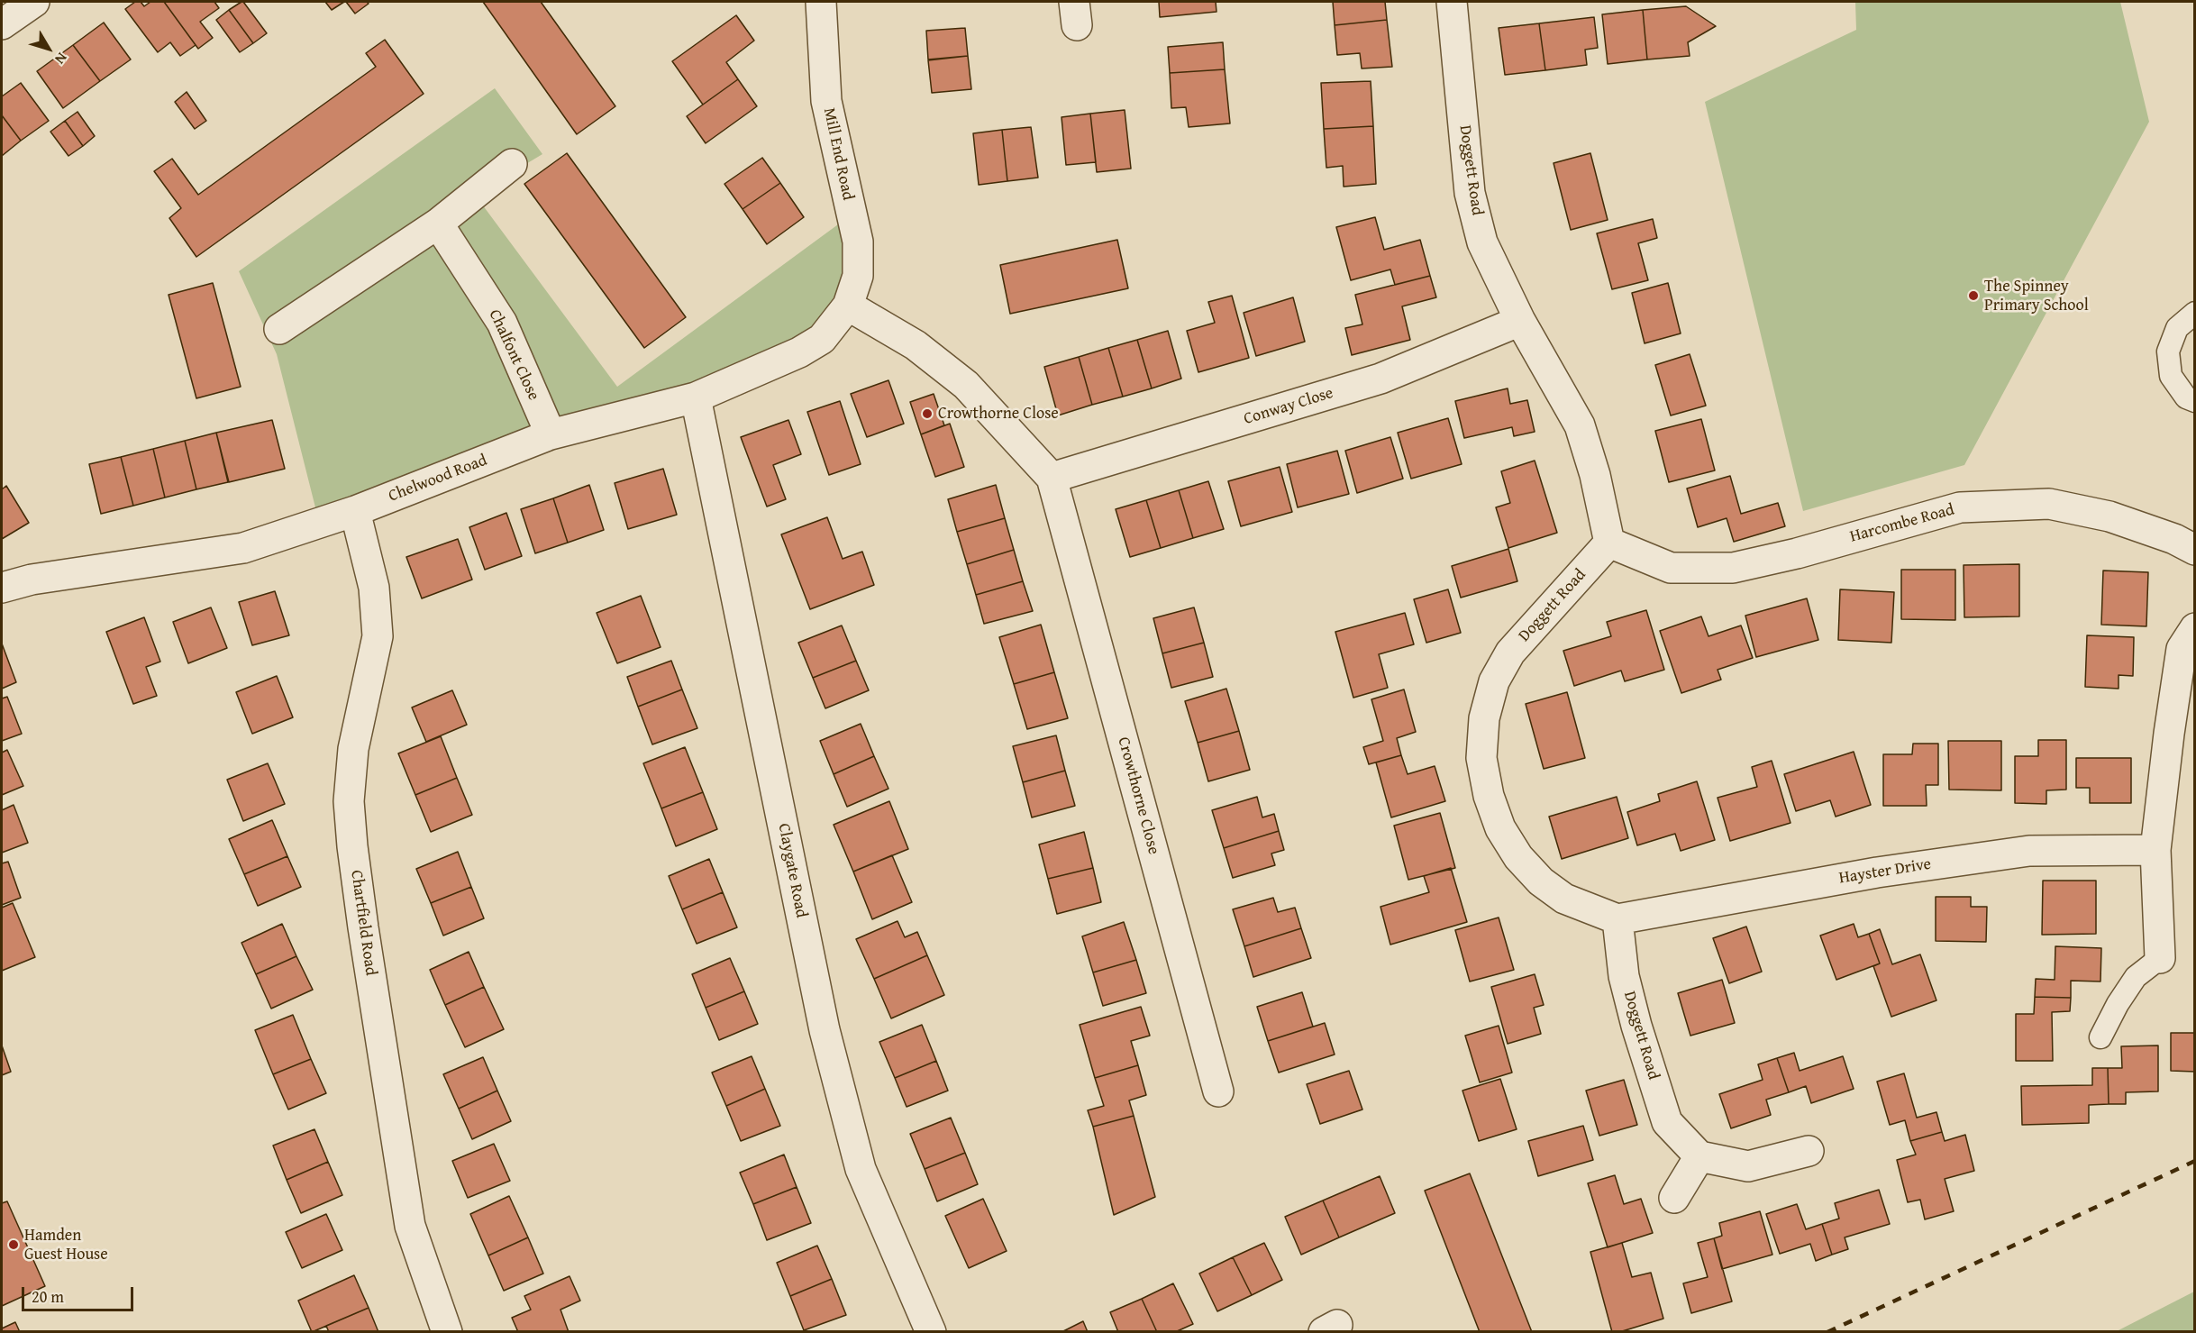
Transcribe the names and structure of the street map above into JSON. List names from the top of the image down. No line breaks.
{"streets":{"street":["Mill End Road","Doggett Road","Chalfont Close","Conway Close","Chelwood Road","Harcombe Road","Crowthorne Close","Claygate Road","Hayster Drive","Chartfield Road"]},"crossings":[["Mill End Road","Chelwood Road"],["Mill End Road","Crowthorne Close"],["Doggett Road","Conway Close"],["Doggett Road","Harcombe Road"],["Doggett Road","Hayster Drive"],["Chalfont Close","Chelwood Road"],["Conway Close","Crowthorne Close"],["Chelwood Road","Crowthorne Close"],["Chelwood Road","Claygate Road"],["Chelwood Road","Chartfield Road"]],"places":["The Spinney Primary School","Crowthorne Close","Hamden Guest House"],"scale_bar":"20 m","north":"bottom right"}
